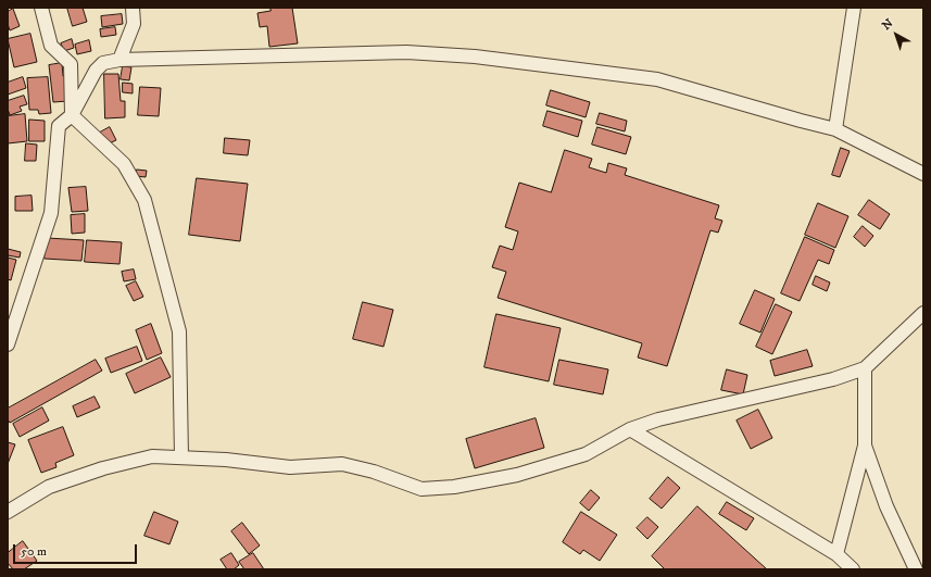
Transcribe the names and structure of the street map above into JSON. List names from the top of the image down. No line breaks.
{"scale_bar":"50 m","north":"top left"}
